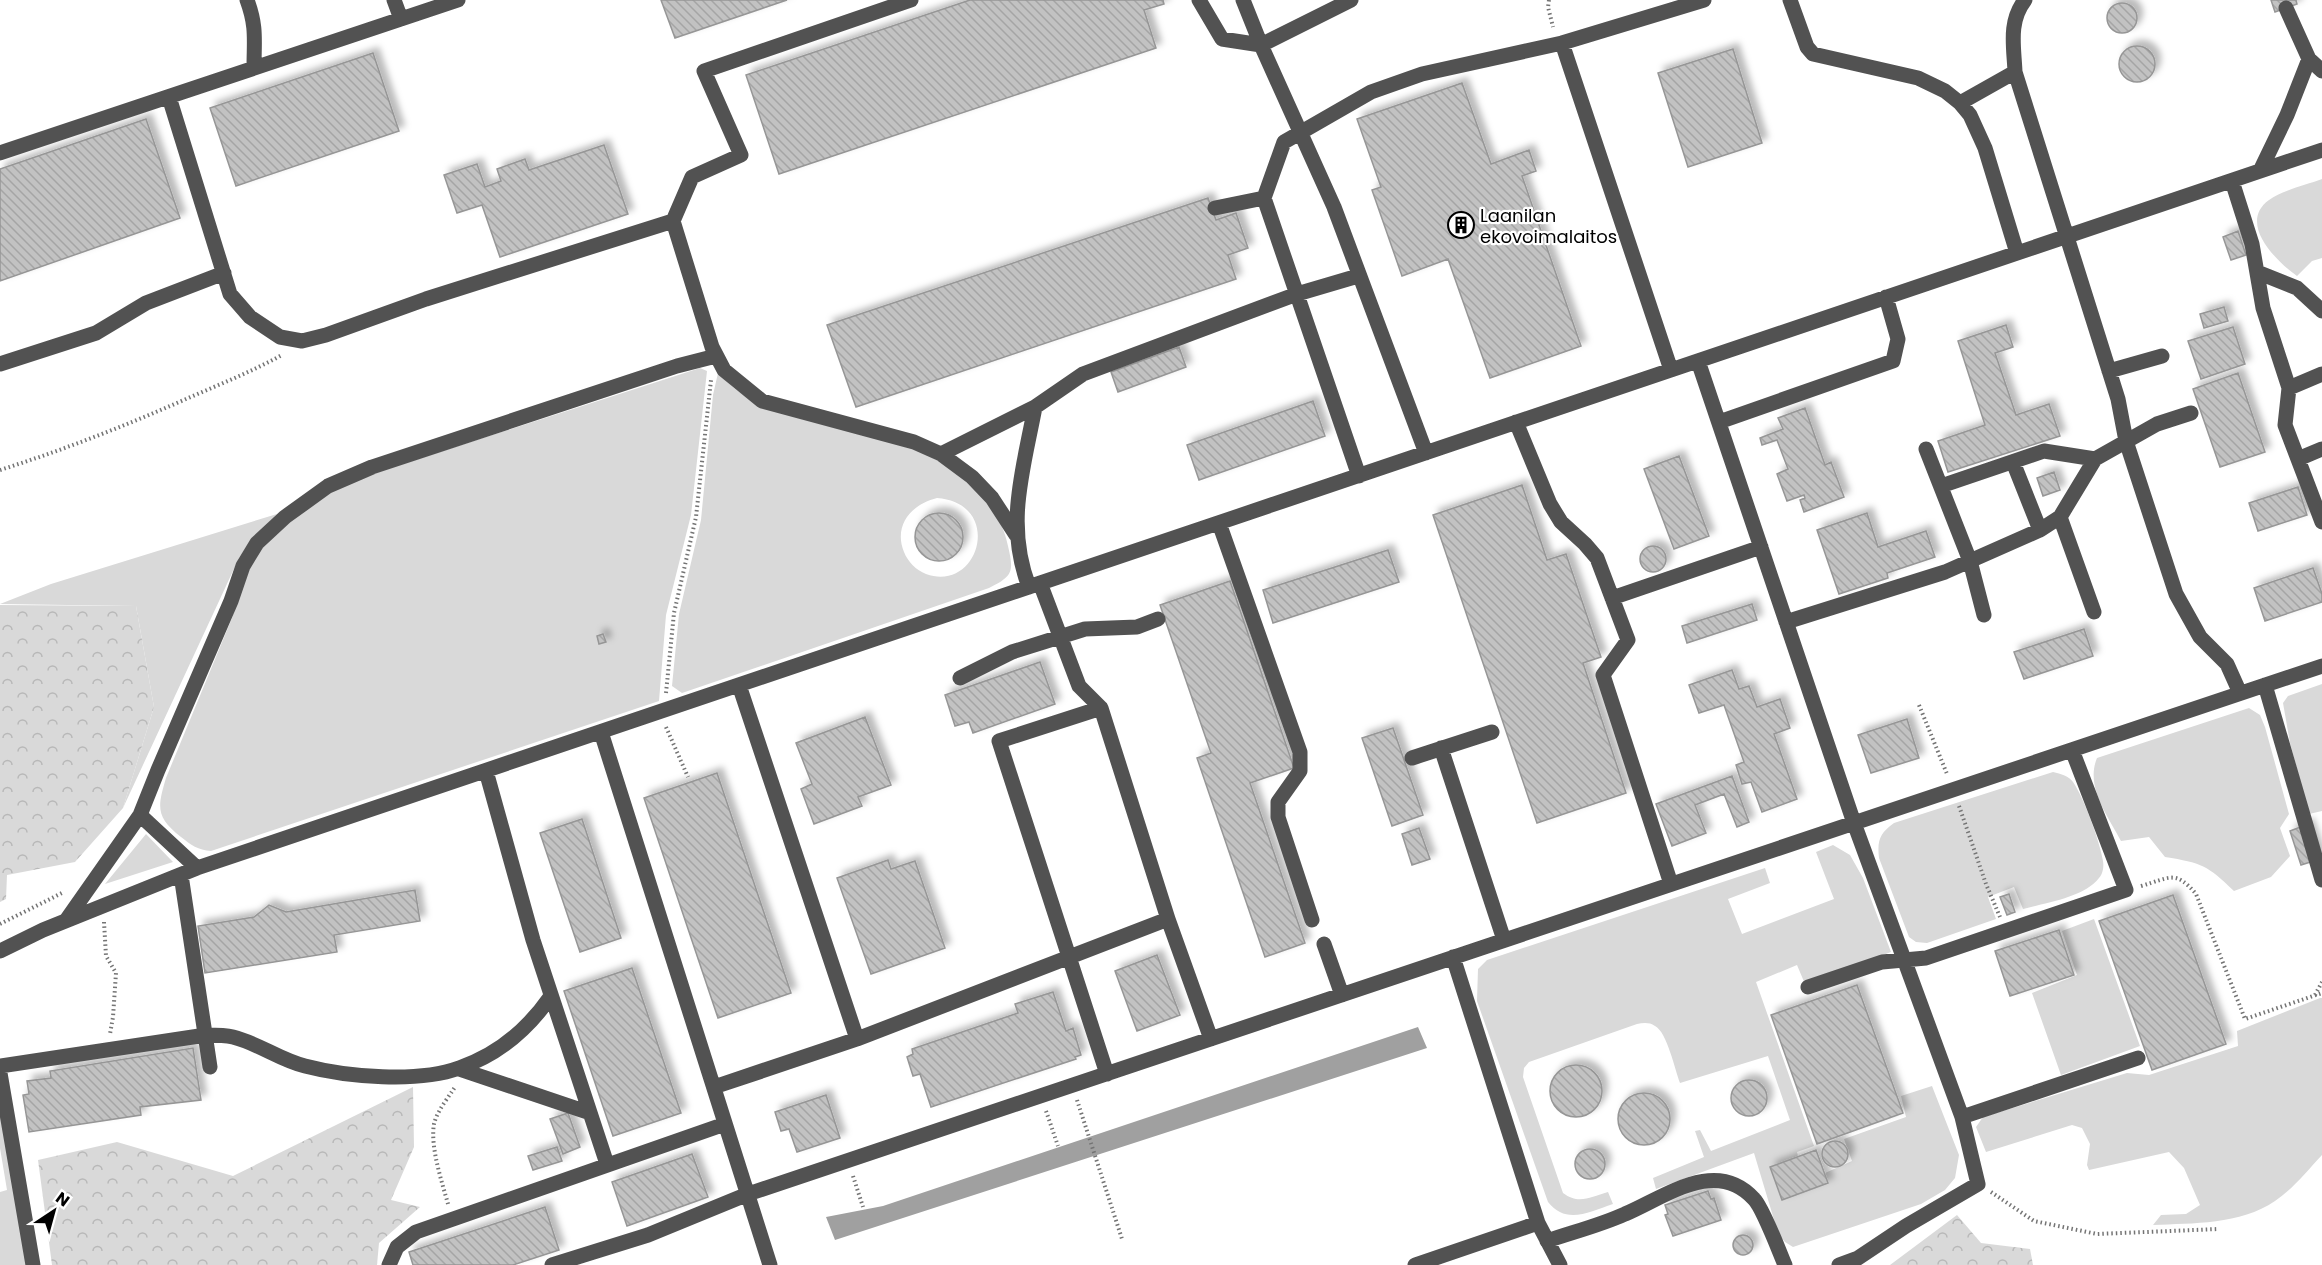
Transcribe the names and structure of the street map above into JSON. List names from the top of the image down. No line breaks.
{"places":{"building":["Laanilan ekovoimalaitos"]},"north":"top right"}
